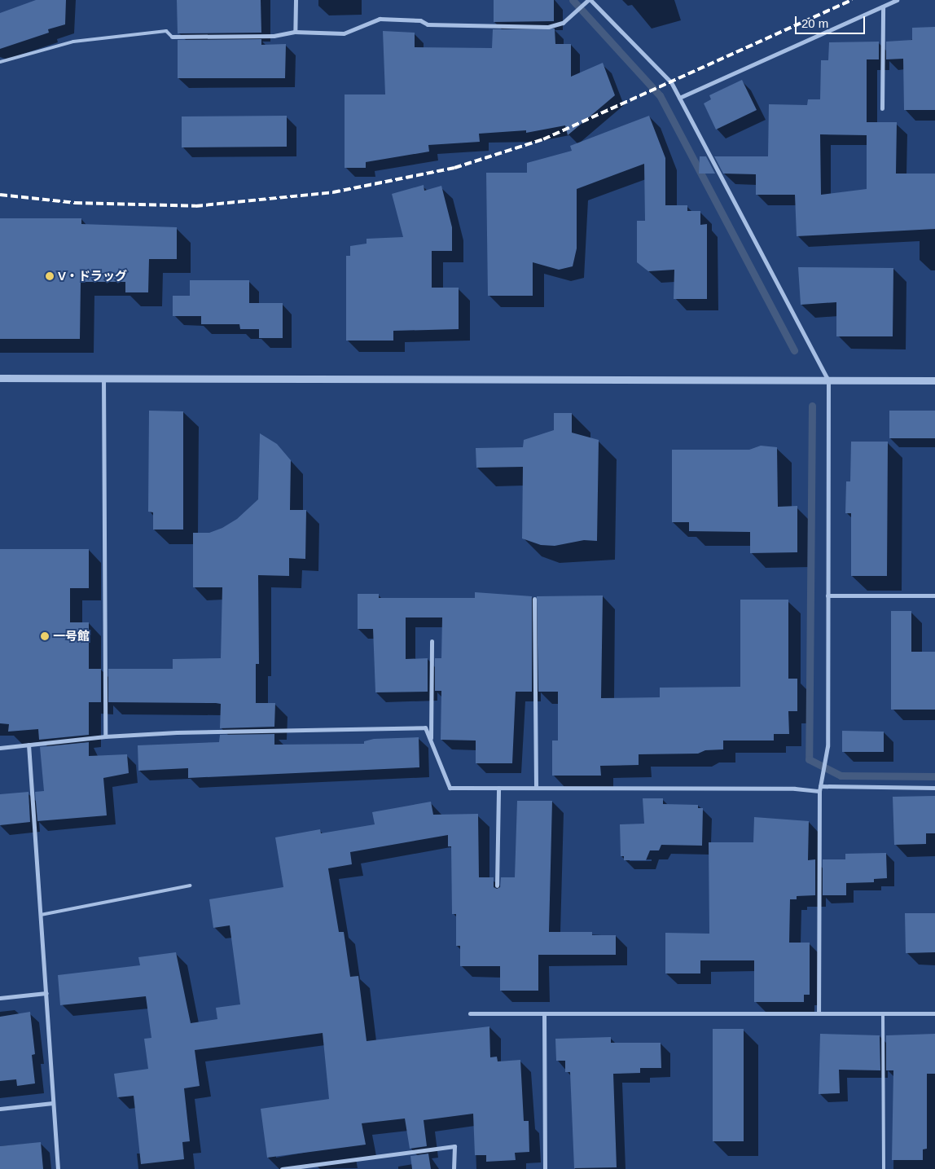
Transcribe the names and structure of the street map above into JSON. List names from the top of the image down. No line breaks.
{"places":["V・ドラッグ","一号館"],"scale_bar":"20 m"}
